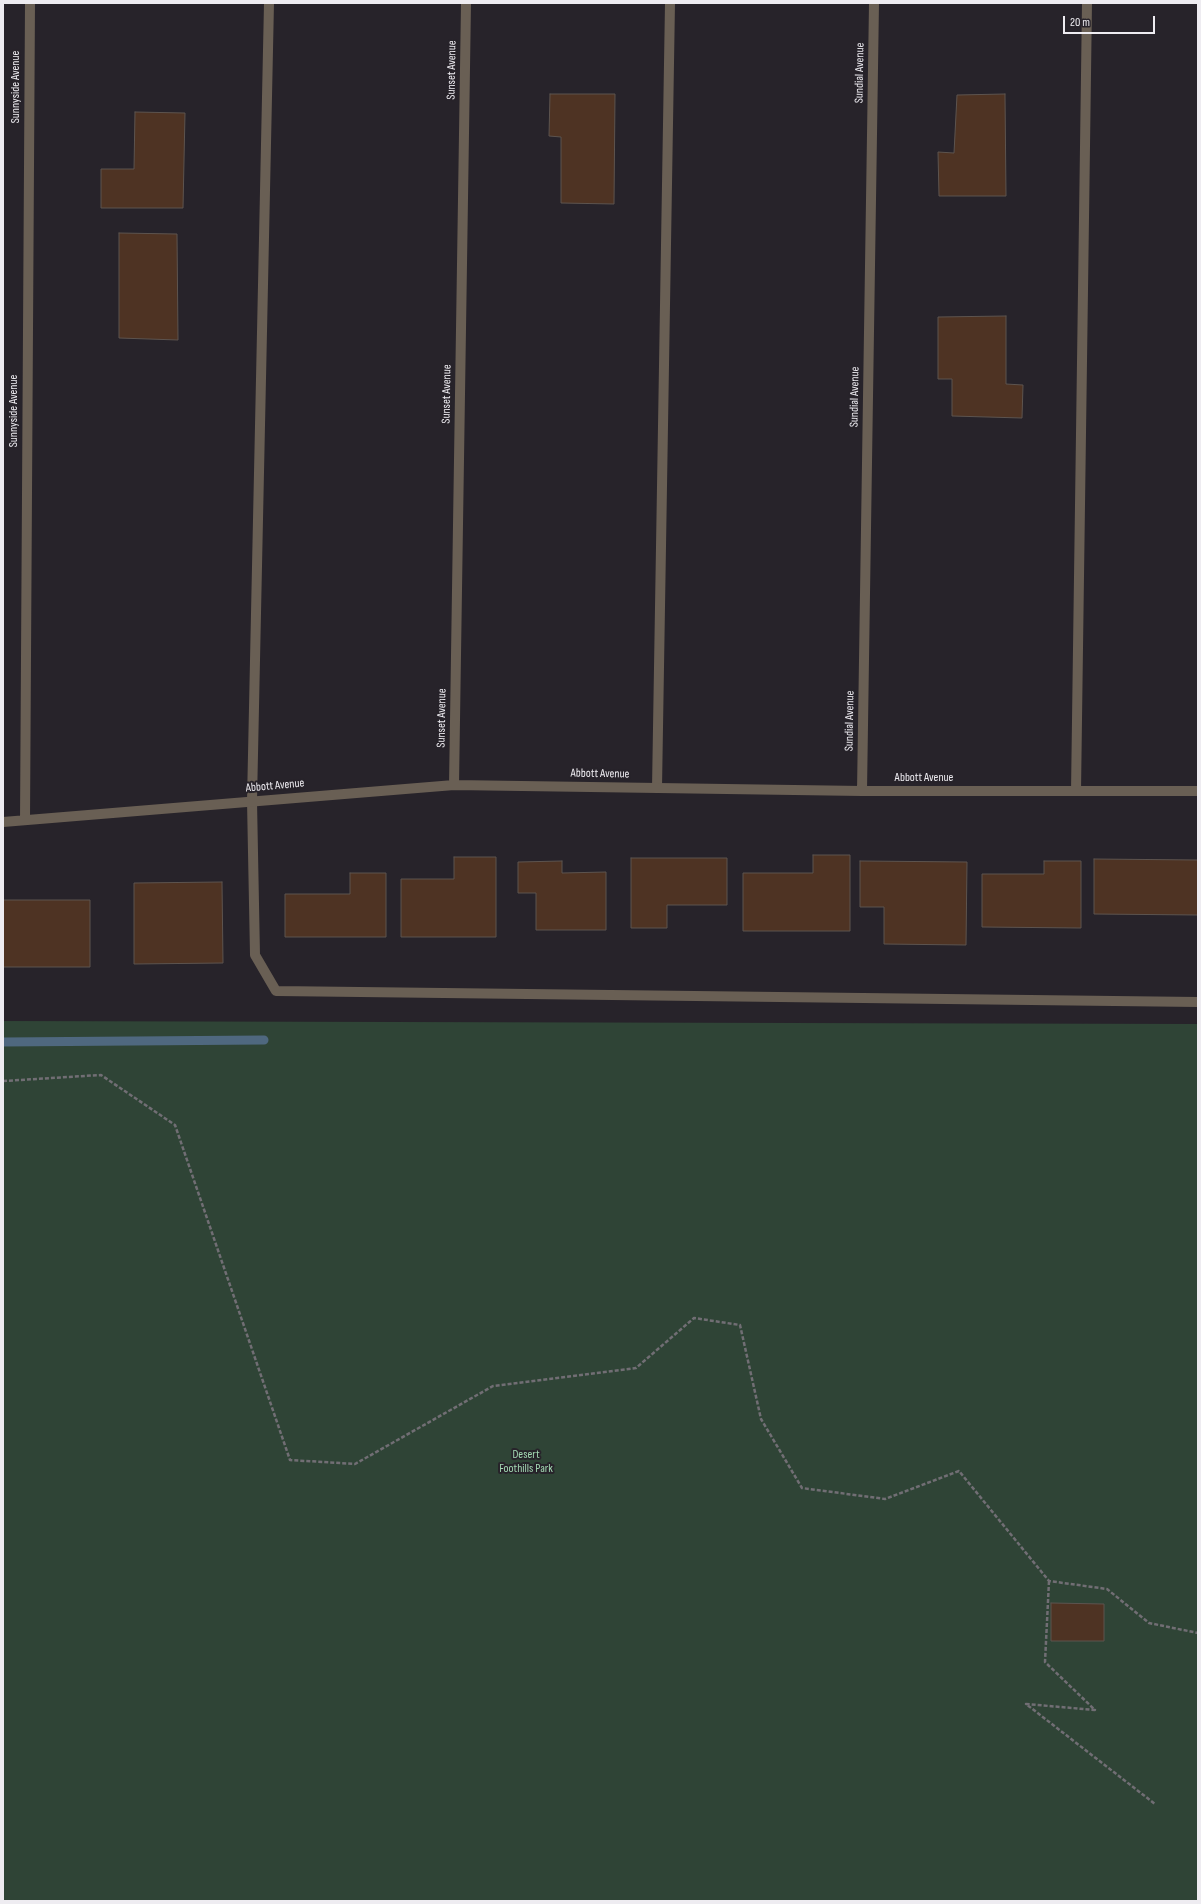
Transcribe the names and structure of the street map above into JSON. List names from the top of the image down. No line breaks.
{"streets":{"street":["Sunset Avenue","Sundial Avenue","Sunnyside Avenue","Abbott Avenue"]},"crossings":[["Sunset Avenue","Abbott Avenue"],["Sundial Avenue","Abbott Avenue"],["Sunnyside Avenue","Abbott Avenue"]],"parks":["Desert Foothills Park"],"scale_bar":"20 m"}
